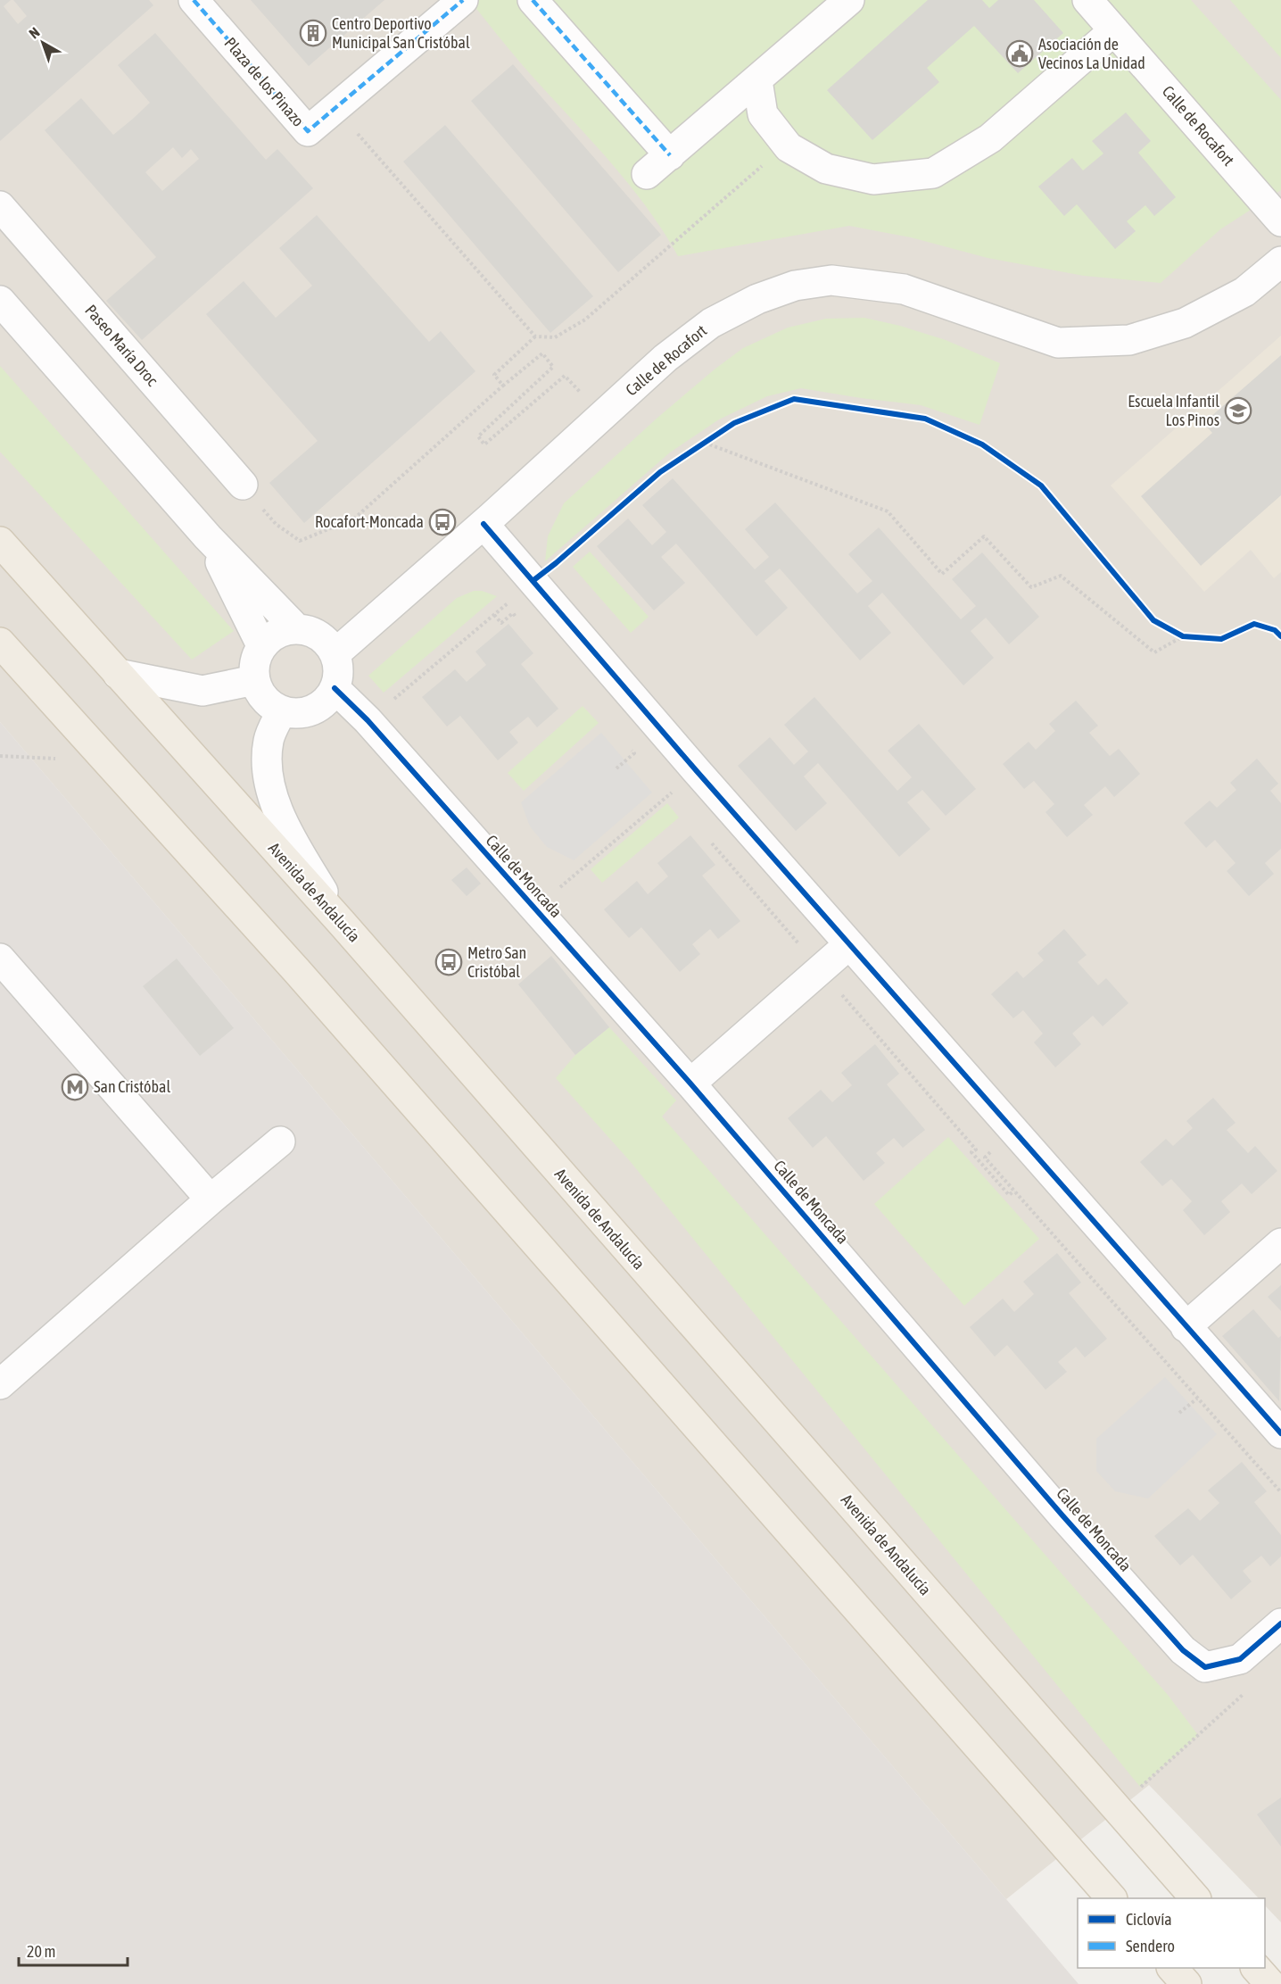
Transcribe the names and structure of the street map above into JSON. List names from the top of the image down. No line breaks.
{"streets":{"main road":["Avenida de Andalucía"],"street":["Plaza de los Pinazo","Calle de Rocafort","Paseo María Droc","Calle de Moncada"]},"crossings":[["Calle de Rocafort","Calle de Moncada"]],"places":{"building":["Centro Deportivo Municipal San Cristóbal"],"public building":["Asociación de Vecinos La Unidad"],"school or university":["Escuela Infantil Los Pinos"],"bus stop":["Rocafort-Moncada","Metro San Cristóbal"],"metro station":["San Cristóbal"]},"legend":["Ciclovía","Sendero"],"scale_bar":"20 m","north":"top left"}
